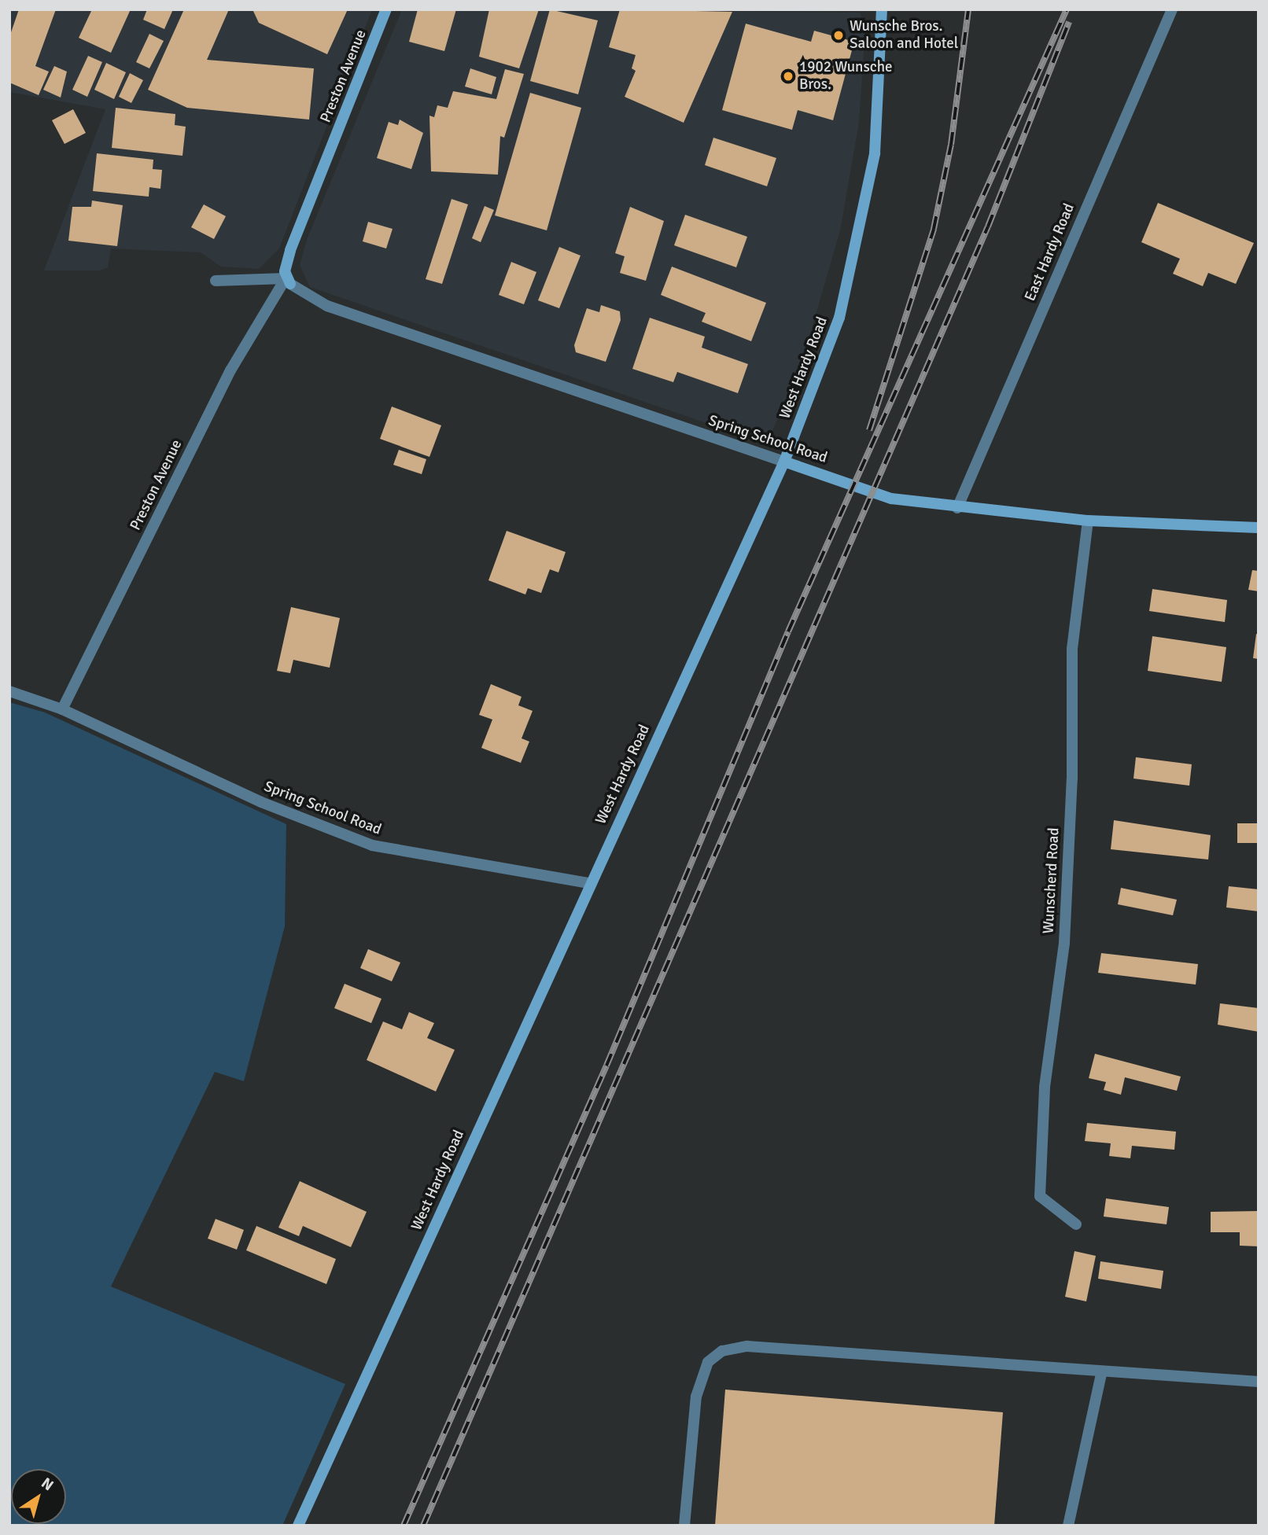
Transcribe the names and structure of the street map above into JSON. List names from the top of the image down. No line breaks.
{"streets":{"main road":["Preston Avenue","West Hardy Road","Spring School Road"],"street":["East Hardy Road","Wunscherd Road"]},"crossings":[["Preston Avenue","Spring School Road"],["East Hardy Road","Spring School Road"],["West Hardy Road","Spring School Road"],["Spring School Road","Wunscherd Road"]],"places":["Wunsche Bros. Saloon and Hotel","1902 Wunsche Bros."],"north":"top right"}
